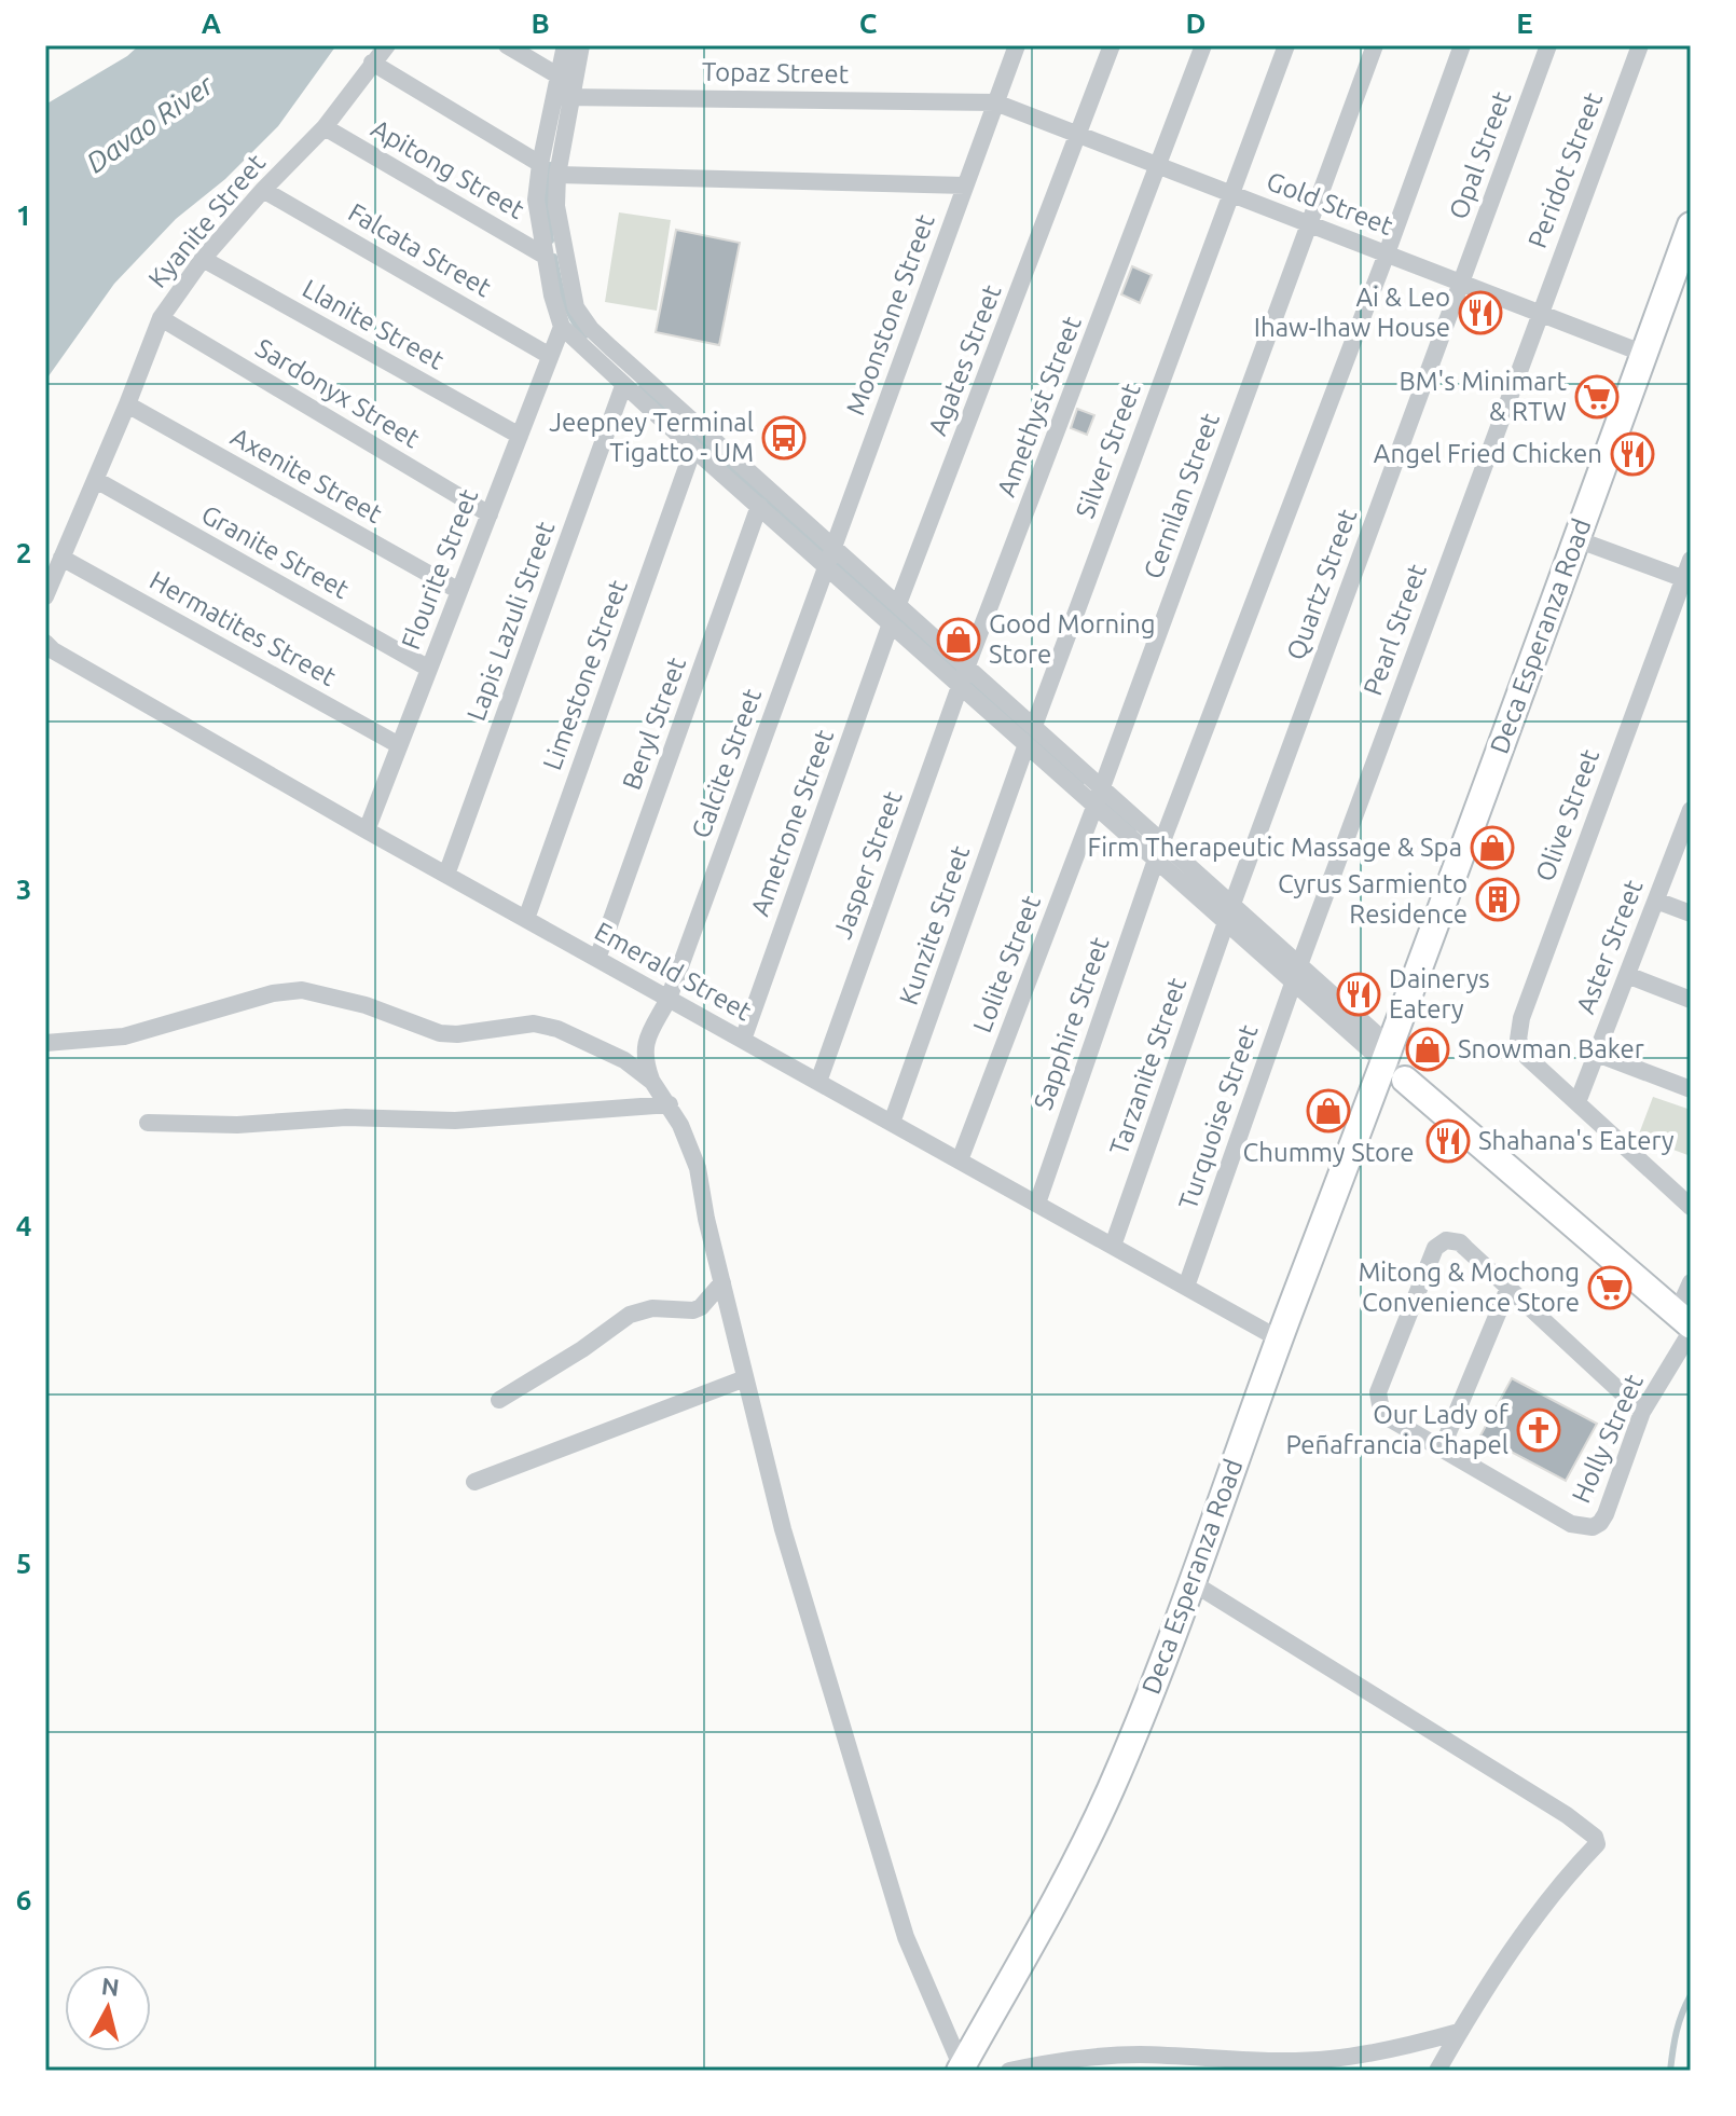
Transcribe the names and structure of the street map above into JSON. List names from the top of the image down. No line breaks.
{"streets":{"street":["Topaz Street","Opal Street","Apitong Street","Peridot Street","Gold Street","Kyanite Street","Falcata Street","Moonstone Street","Llanite Street","Agates Street","Sardonyx Street","Amethyst Street","Silver Street","Axenite Street","Cernilan Street","Granite Street","Flourite Street","Quartz Street","Lapis Lazuli Street","Hermatites Street","Pearl Street","Deca Esperanza Road","Limestone Street","Beryl Street","Calcite Street","Olive Street","Ametrone Street","Jasper Street","Kunzite Street","Aster Street","Lolite Street","Emerald Street","Sapphire Street","Tarzanite Street","Turquoise Street","Holly Street"]},"crossings":[["Topaz Street","Gold Street"],["Topaz Street","Moonstone Street"],["Opal Street","Gold Street"],["Opal Street","Quartz Street"],["Apitong Street","Kyanite Street"],["Peridot Street","Gold Street"],["Peridot Street","Pearl Street"],["Gold Street","Moonstone Street"],["Gold Street","Agates Street"],["Gold Street","Amethyst Street"],["Gold Street","Silver Street"],["Gold Street","Cernilan Street"],["Gold Street","Quartz Street"],["Gold Street","Pearl Street"],["Gold Street","Deca Esperanza Road"],["Kyanite Street","Falcata Street"],["Kyanite Street","Llanite Street"],["Kyanite Street","Sardonyx Street"],["Kyanite Street","Axenite Street"],["Kyanite Street","Granite Street"],["Kyanite Street","Hermatites Street"],["Falcata Street","Flourite Street"],["Moonstone Street","Calcite Street"],["Llanite Street","Flourite Street"],["Sardonyx Street","Flourite Street"],["Amethyst Street","Jasper Street"],["Axenite Street","Flourite Street"],["Cernilan Street","Lolite Street"],["Granite Street","Flourite Street"],["Flourite Street","Hermatites Street"],["Flourite Street","Emerald Street"],["Quartz Street","Tarzanite Street"],["Lapis Lazuli Street","Emerald Street"],["Pearl Street","Turquoise Street"],["Deca Esperanza Road","Emerald Street"],["Limestone Street","Emerald Street"],["Beryl Street","Emerald Street"],["Calcite Street","Emerald Street"],["Olive Street","Aster Street"],["Ametrone Street","Emerald Street"],["Jasper Street","Emerald Street"],["Kunzite Street","Emerald Street"],["Lolite Street","Emerald Street"],["Emerald Street","Sapphire Street"],["Emerald Street","Tarzanite Street"],["Emerald Street","Turquoise Street"]],"water":["Davao River"],"places":{"restaurant":["Ai & Leo Ihaw-Ihaw House","Angel Fried Chicken","Dainerys Eatery","Shahana's Eatery"],"supermarket":["BM's Minimart & RTW","Mitong & Mochong Convenience Store"],"bus stop":["Jeepney Terminal Tigatto - UM"],"shop":["Good Morning Store","Firm Therapeutic Massage & Spa","Snowman Baker","Chummy Store"],"building":["Cyrus Sarmiento Residence"],"church":["Our Lady of Peñafrancia Chapel"]},"north":"top","grid":{"columns":["A","B","C","D","E"],"rows":["1","2","3","4","5","6"]}}
